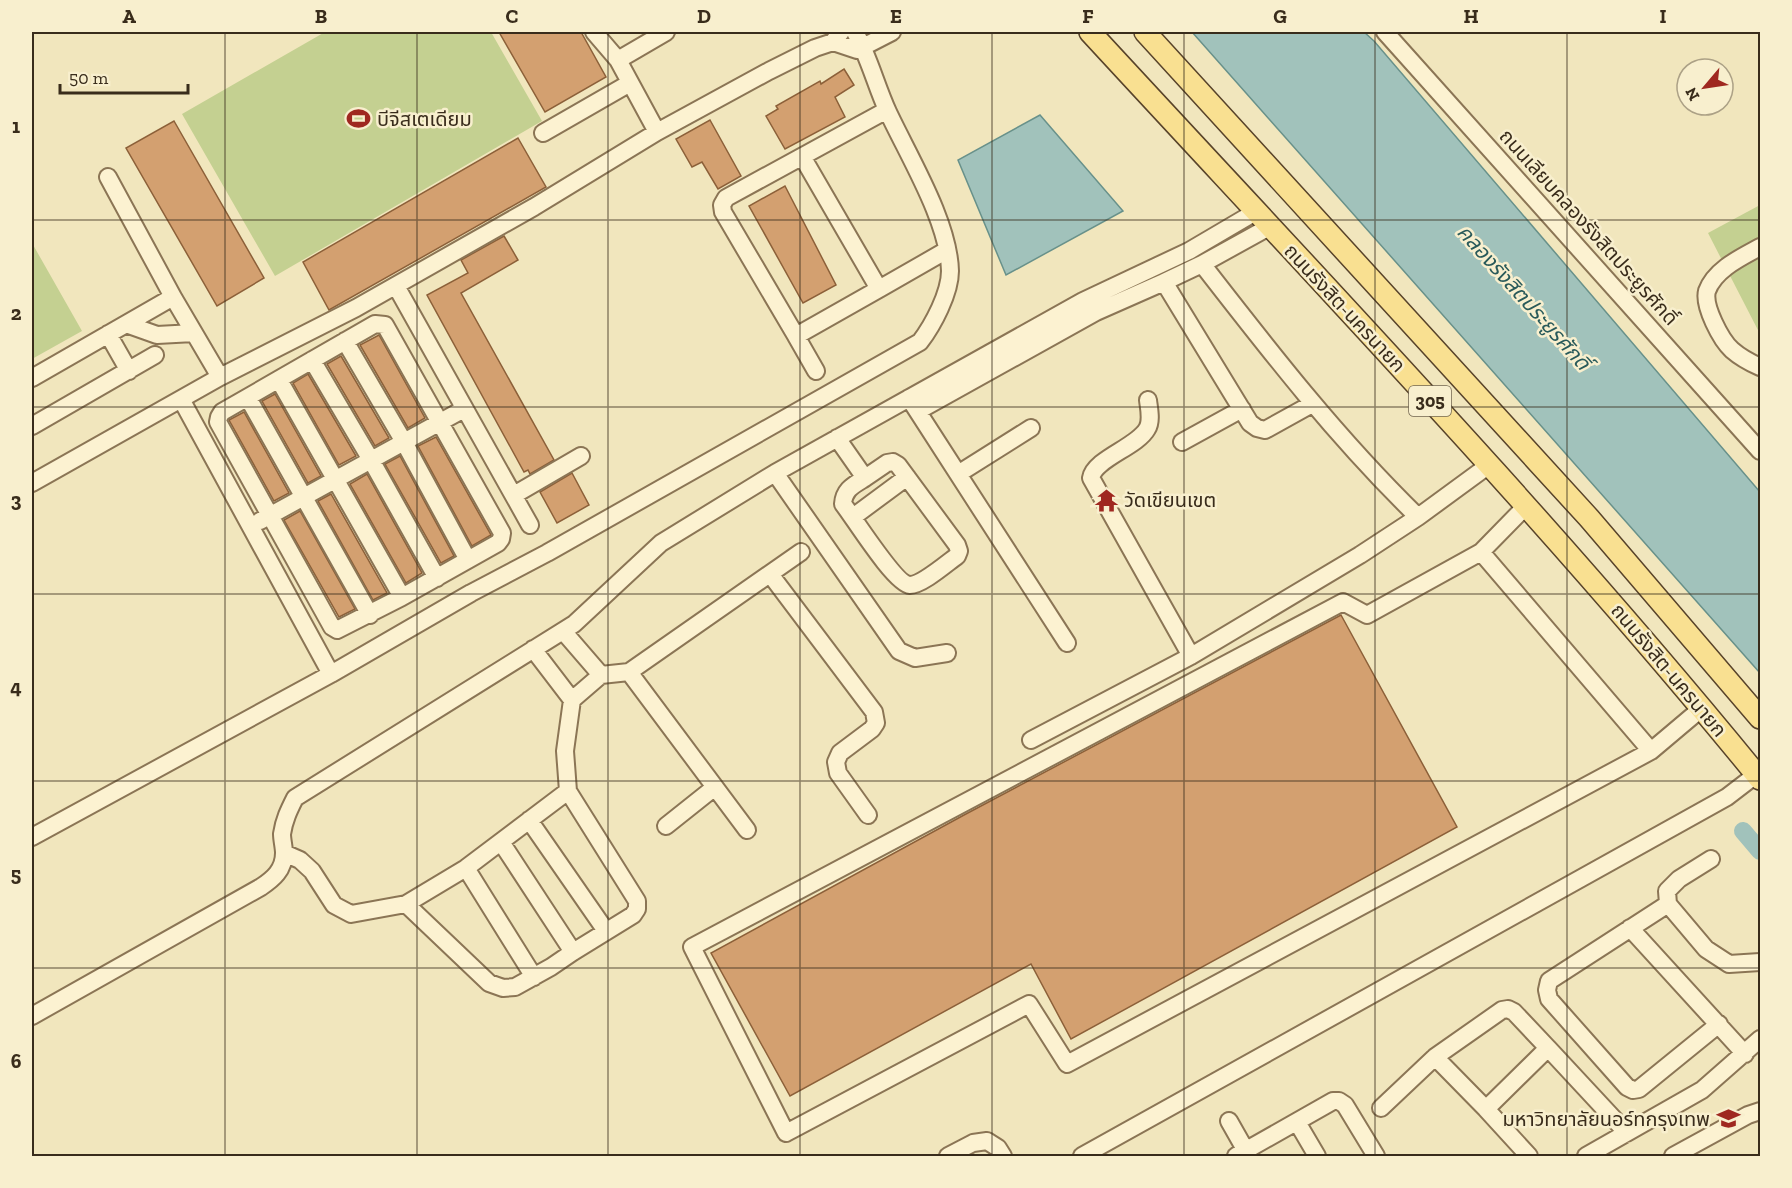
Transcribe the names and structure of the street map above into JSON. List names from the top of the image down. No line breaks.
{"streets":{"main road":["ถนนรังสิต-นครนายก","305"],"street":["ถนนเลียบคลองรังสิตประยูรศักดิ์"]},"water":["คลองรังสิตประยูรศักดิ์"],"places":{"sports":["บีจีสเตเดียม"],"temple":["วัดเขียนเขต"],"school or university":["มหาวิทยาลัยนอร์ทกรุงเทพ"]},"scale_bar":"50 m","north":"bottom left","grid":{"columns":["A","B","C","D","E","F","G","H","I"],"rows":["1","2","3","4","5","6"]}}
